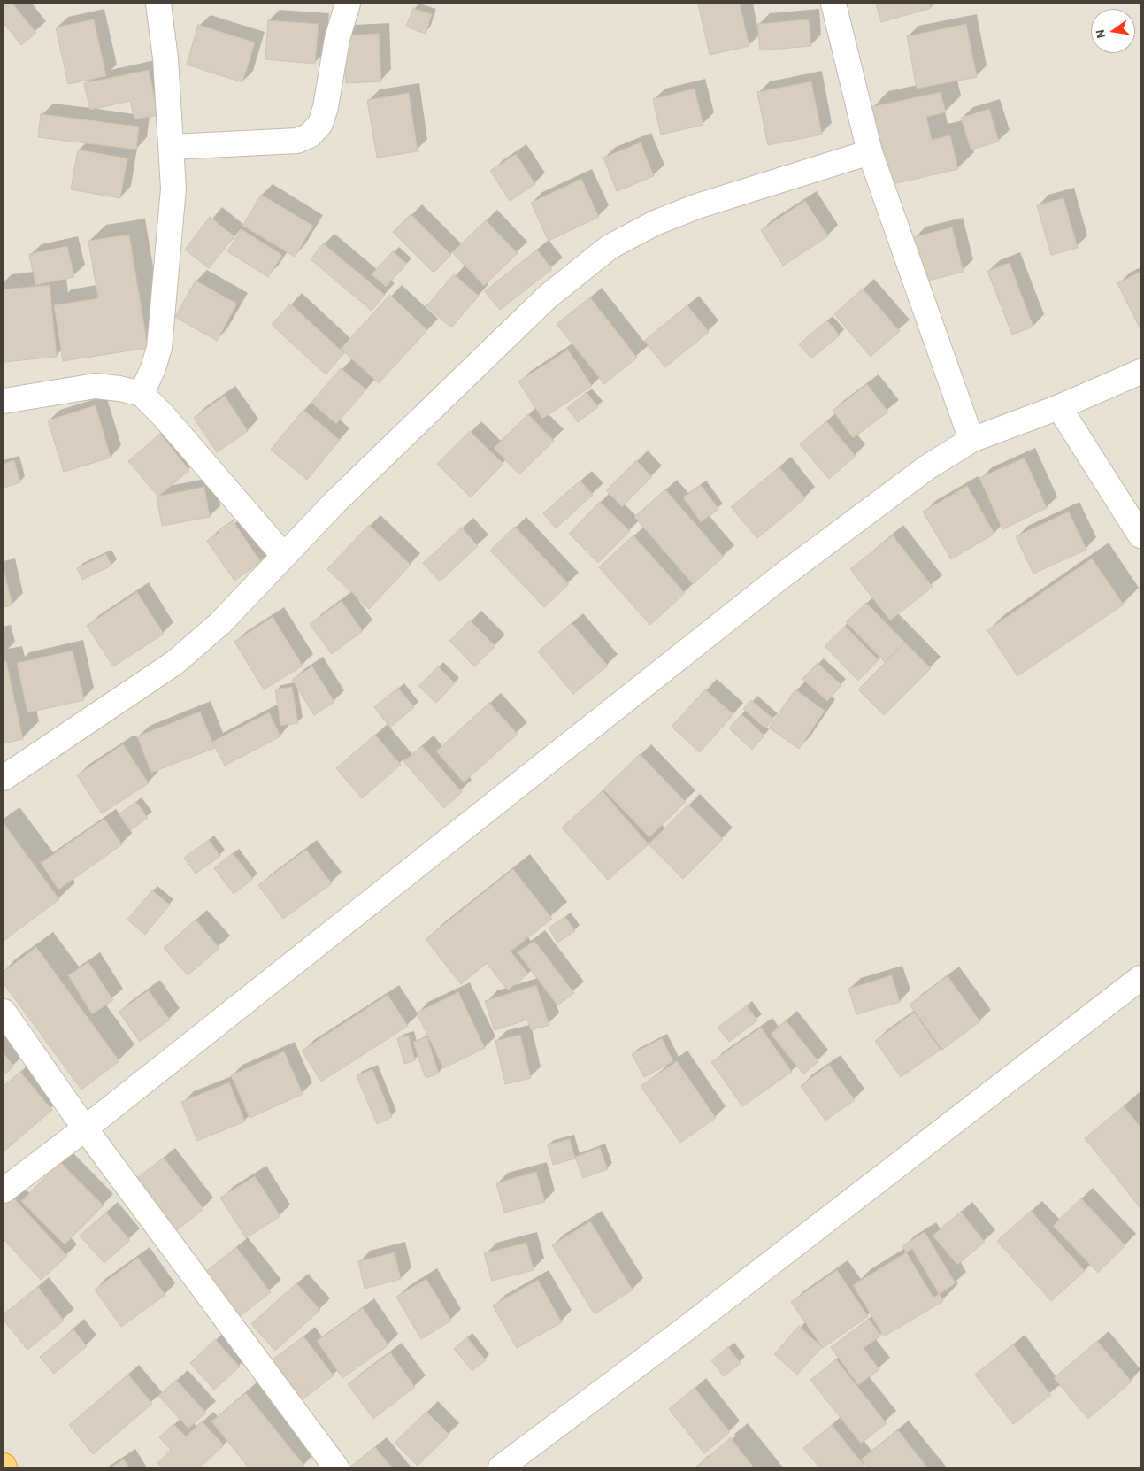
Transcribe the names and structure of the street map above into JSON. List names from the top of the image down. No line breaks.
{"north":"left"}
